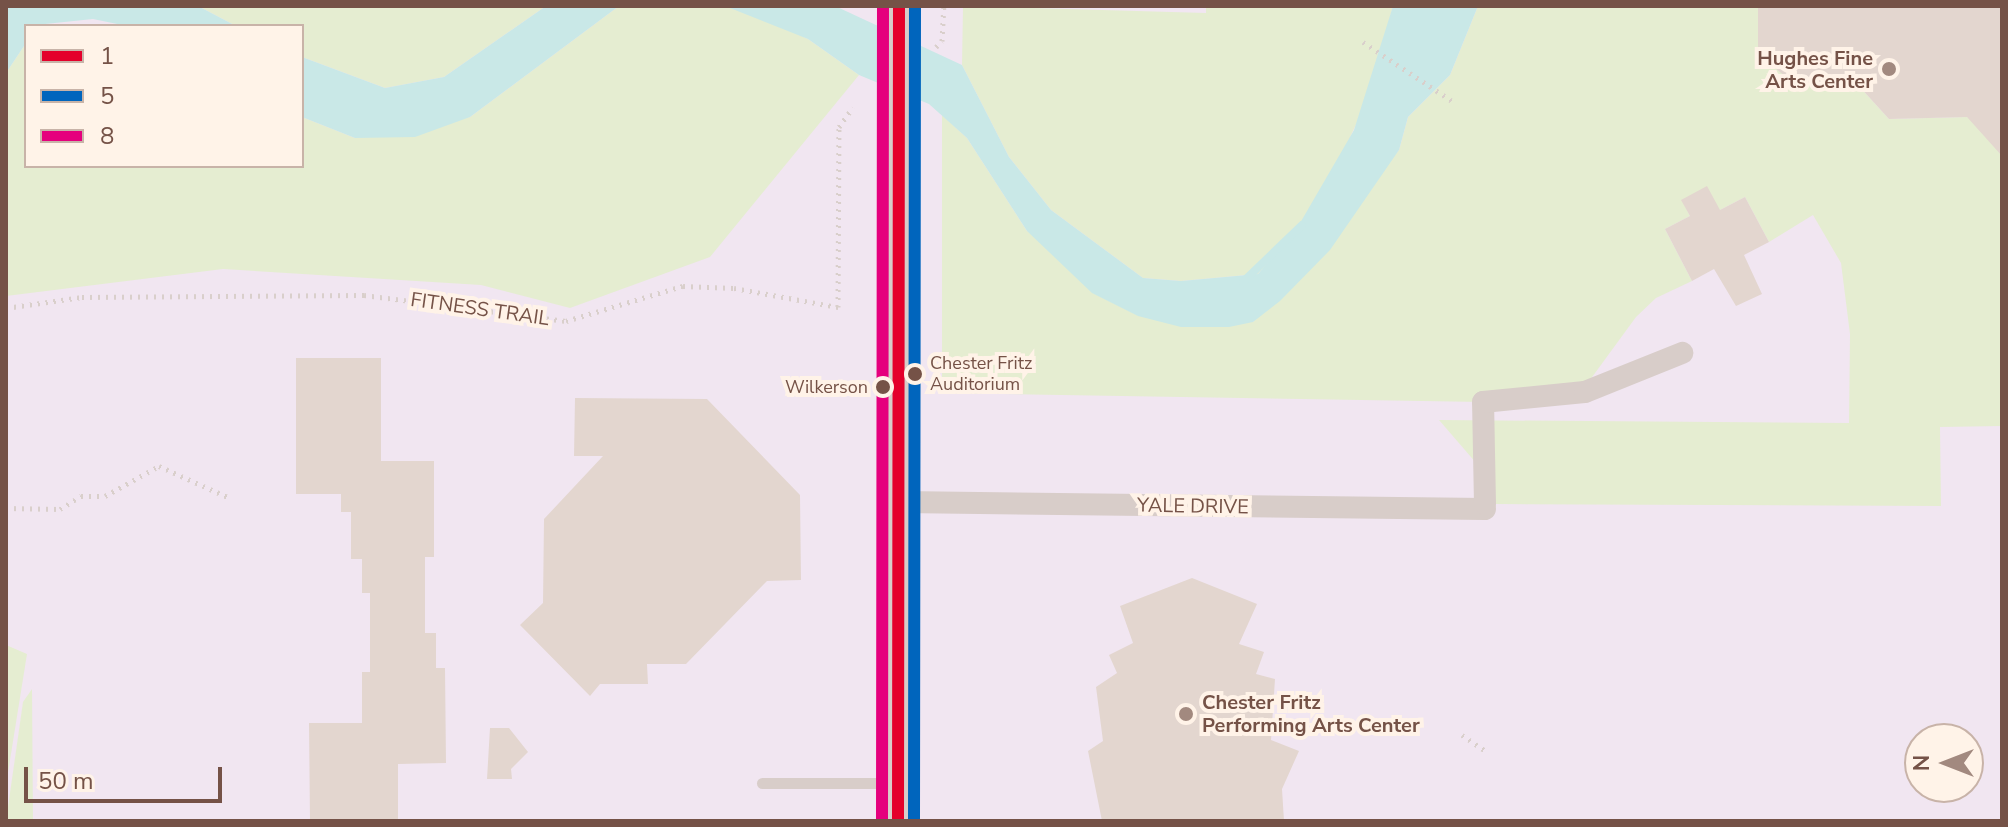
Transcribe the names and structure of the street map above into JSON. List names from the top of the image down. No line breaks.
{"streets":{"street":["YALE DRIVE"],"path":["FITNESS TRAIL"]},"places":["Hughes Fine Arts Center","Chester Fritz Auditorium","Wilkerson","Chester Fritz Performing Arts Center"],"lines":["transit line 1","transit line 5","transit line 8"],"legend":["1","5","8"],"scale_bar":"50 m","north":"left"}
